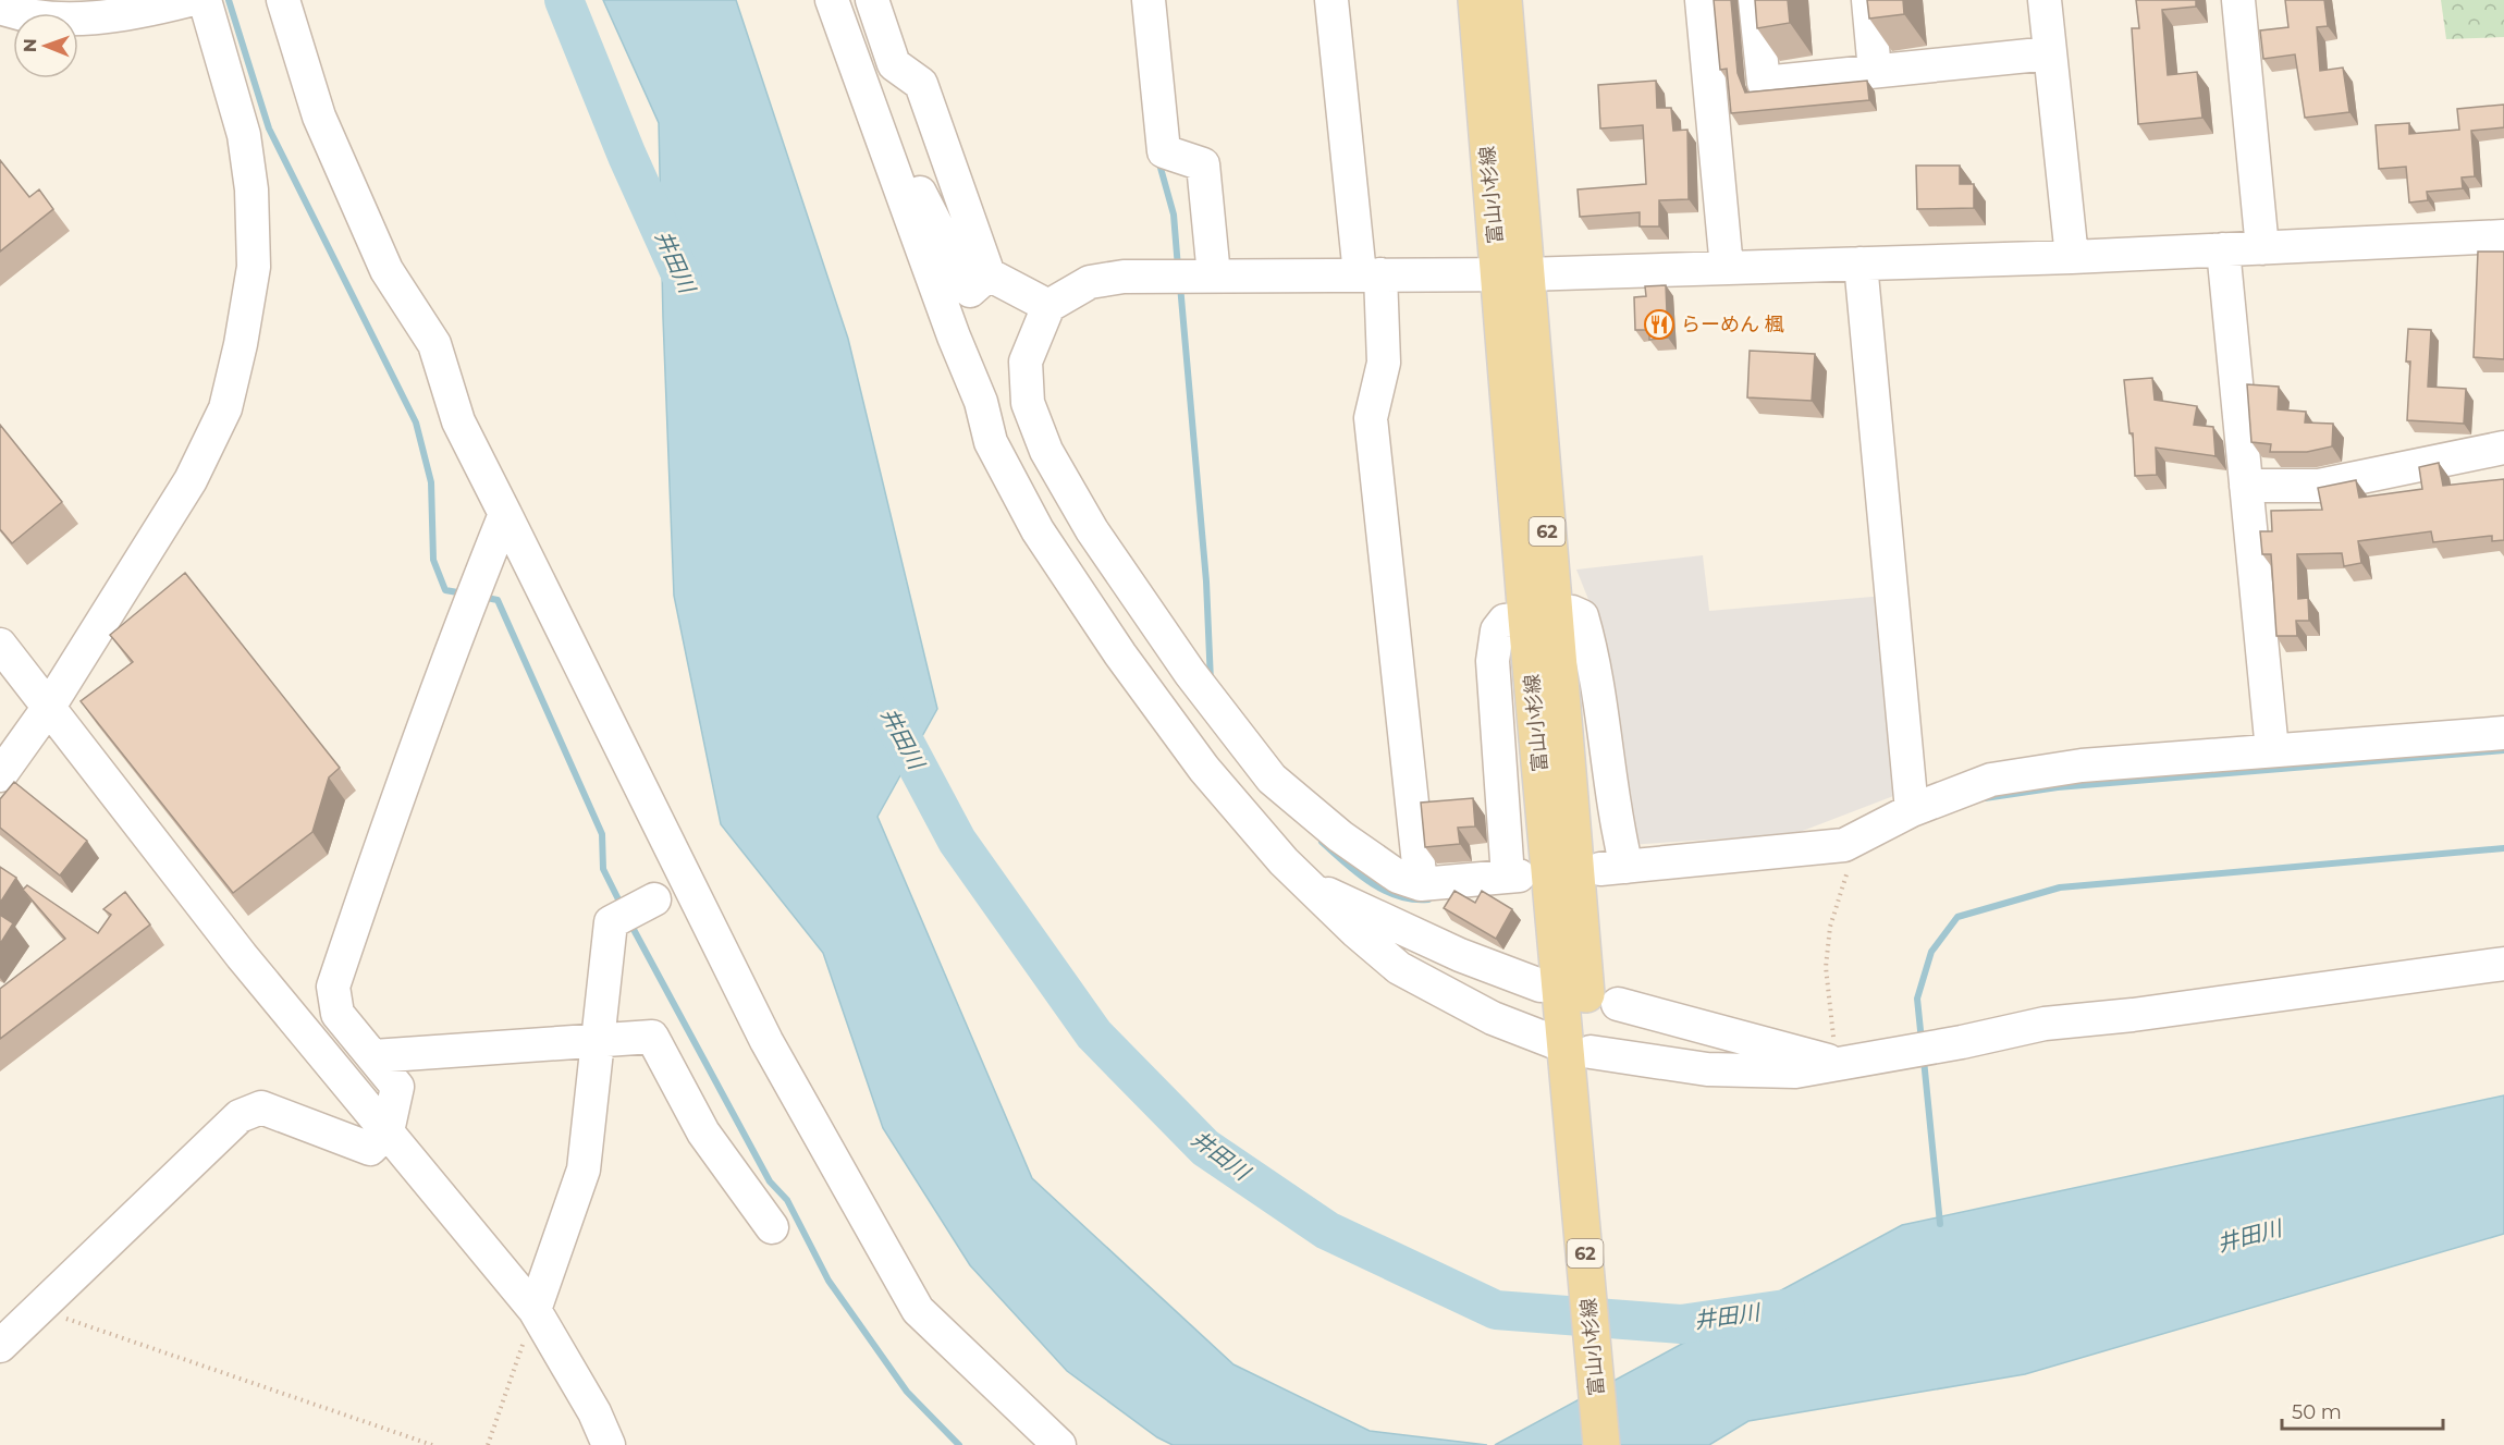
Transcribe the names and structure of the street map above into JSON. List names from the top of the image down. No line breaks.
{"streets":{"main road":["富山小杉線","62"]},"water":["井田川"],"places":{"restaurant":["らーめん 楓"]},"scale_bar":"50 m","north":"left"}
